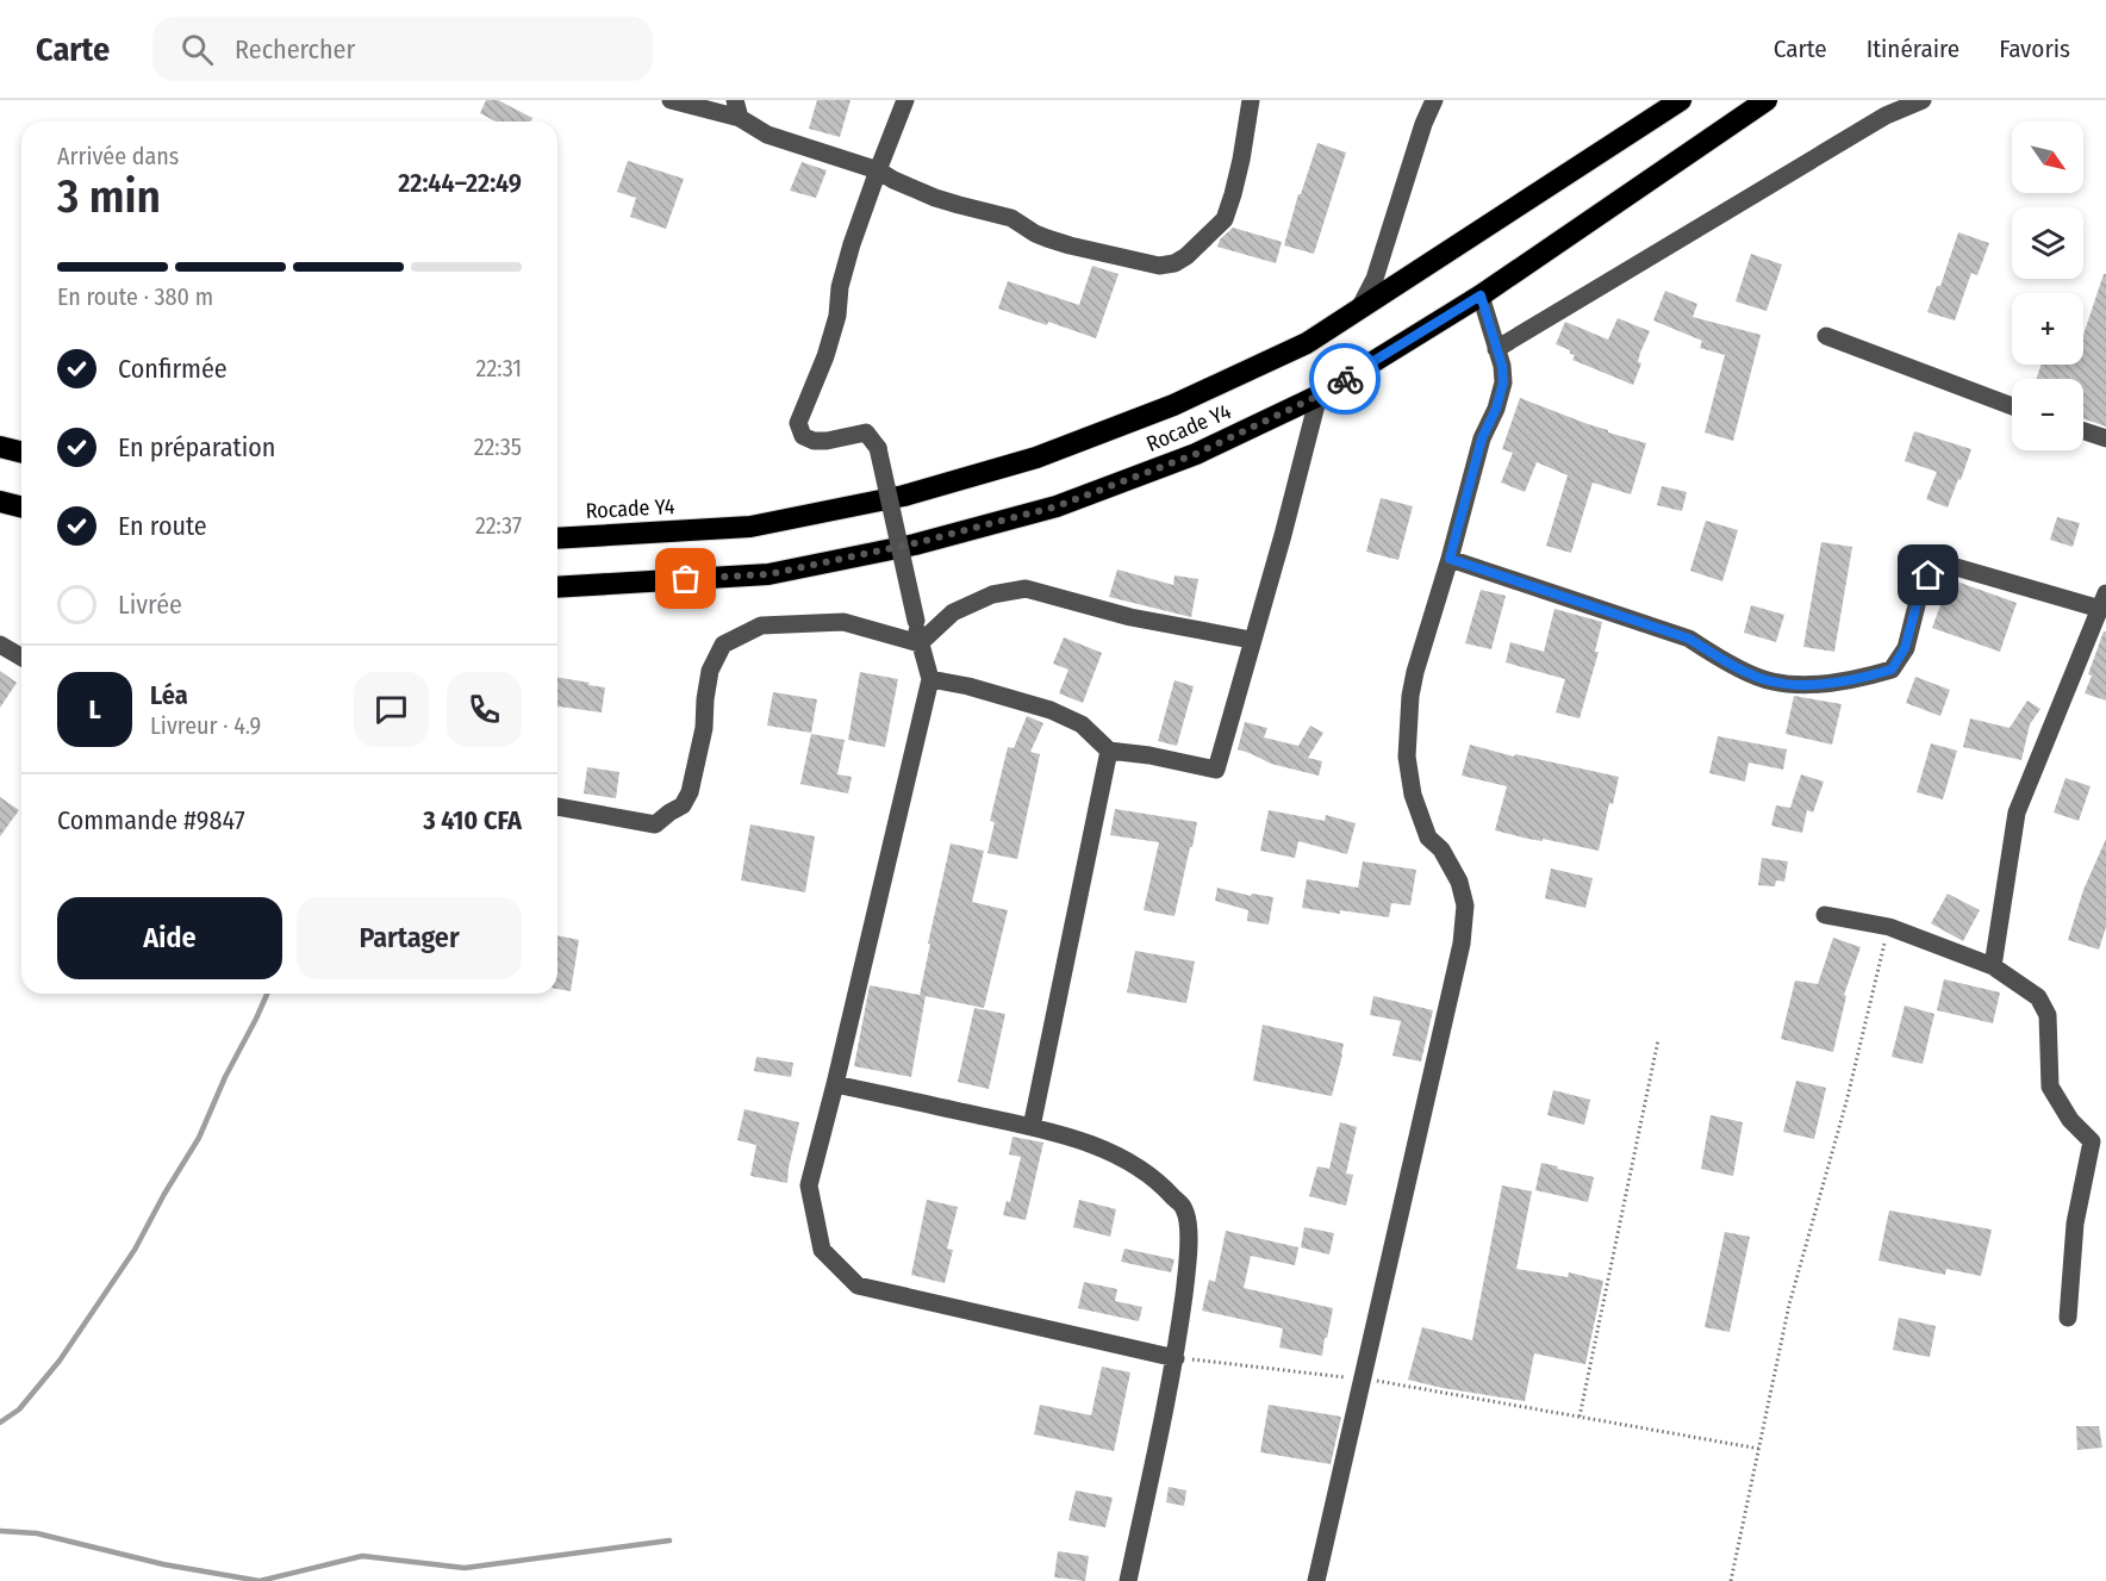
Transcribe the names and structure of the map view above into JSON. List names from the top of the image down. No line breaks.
{"streets":{"highway":["Rocade Y4"]},"north":"bottom right","page":{"header":"Carte","search":"Rechercher","nav":["Carte","Itinéraire","Favoris"],"map_buttons":["+","−"],"heading":["3 min","Arrivée dans","22:44–22:49"],"panel":["Léa","Livreur · 4.9","Commande #9847","3 410 CFA"],"bar":"En route · 380 m","list":[["Confirmée","22:31"],["En préparation","22:35"],["En route","22:37"],"Livrée"],"round":"L","buttons":["Aide","Partager"]}}
